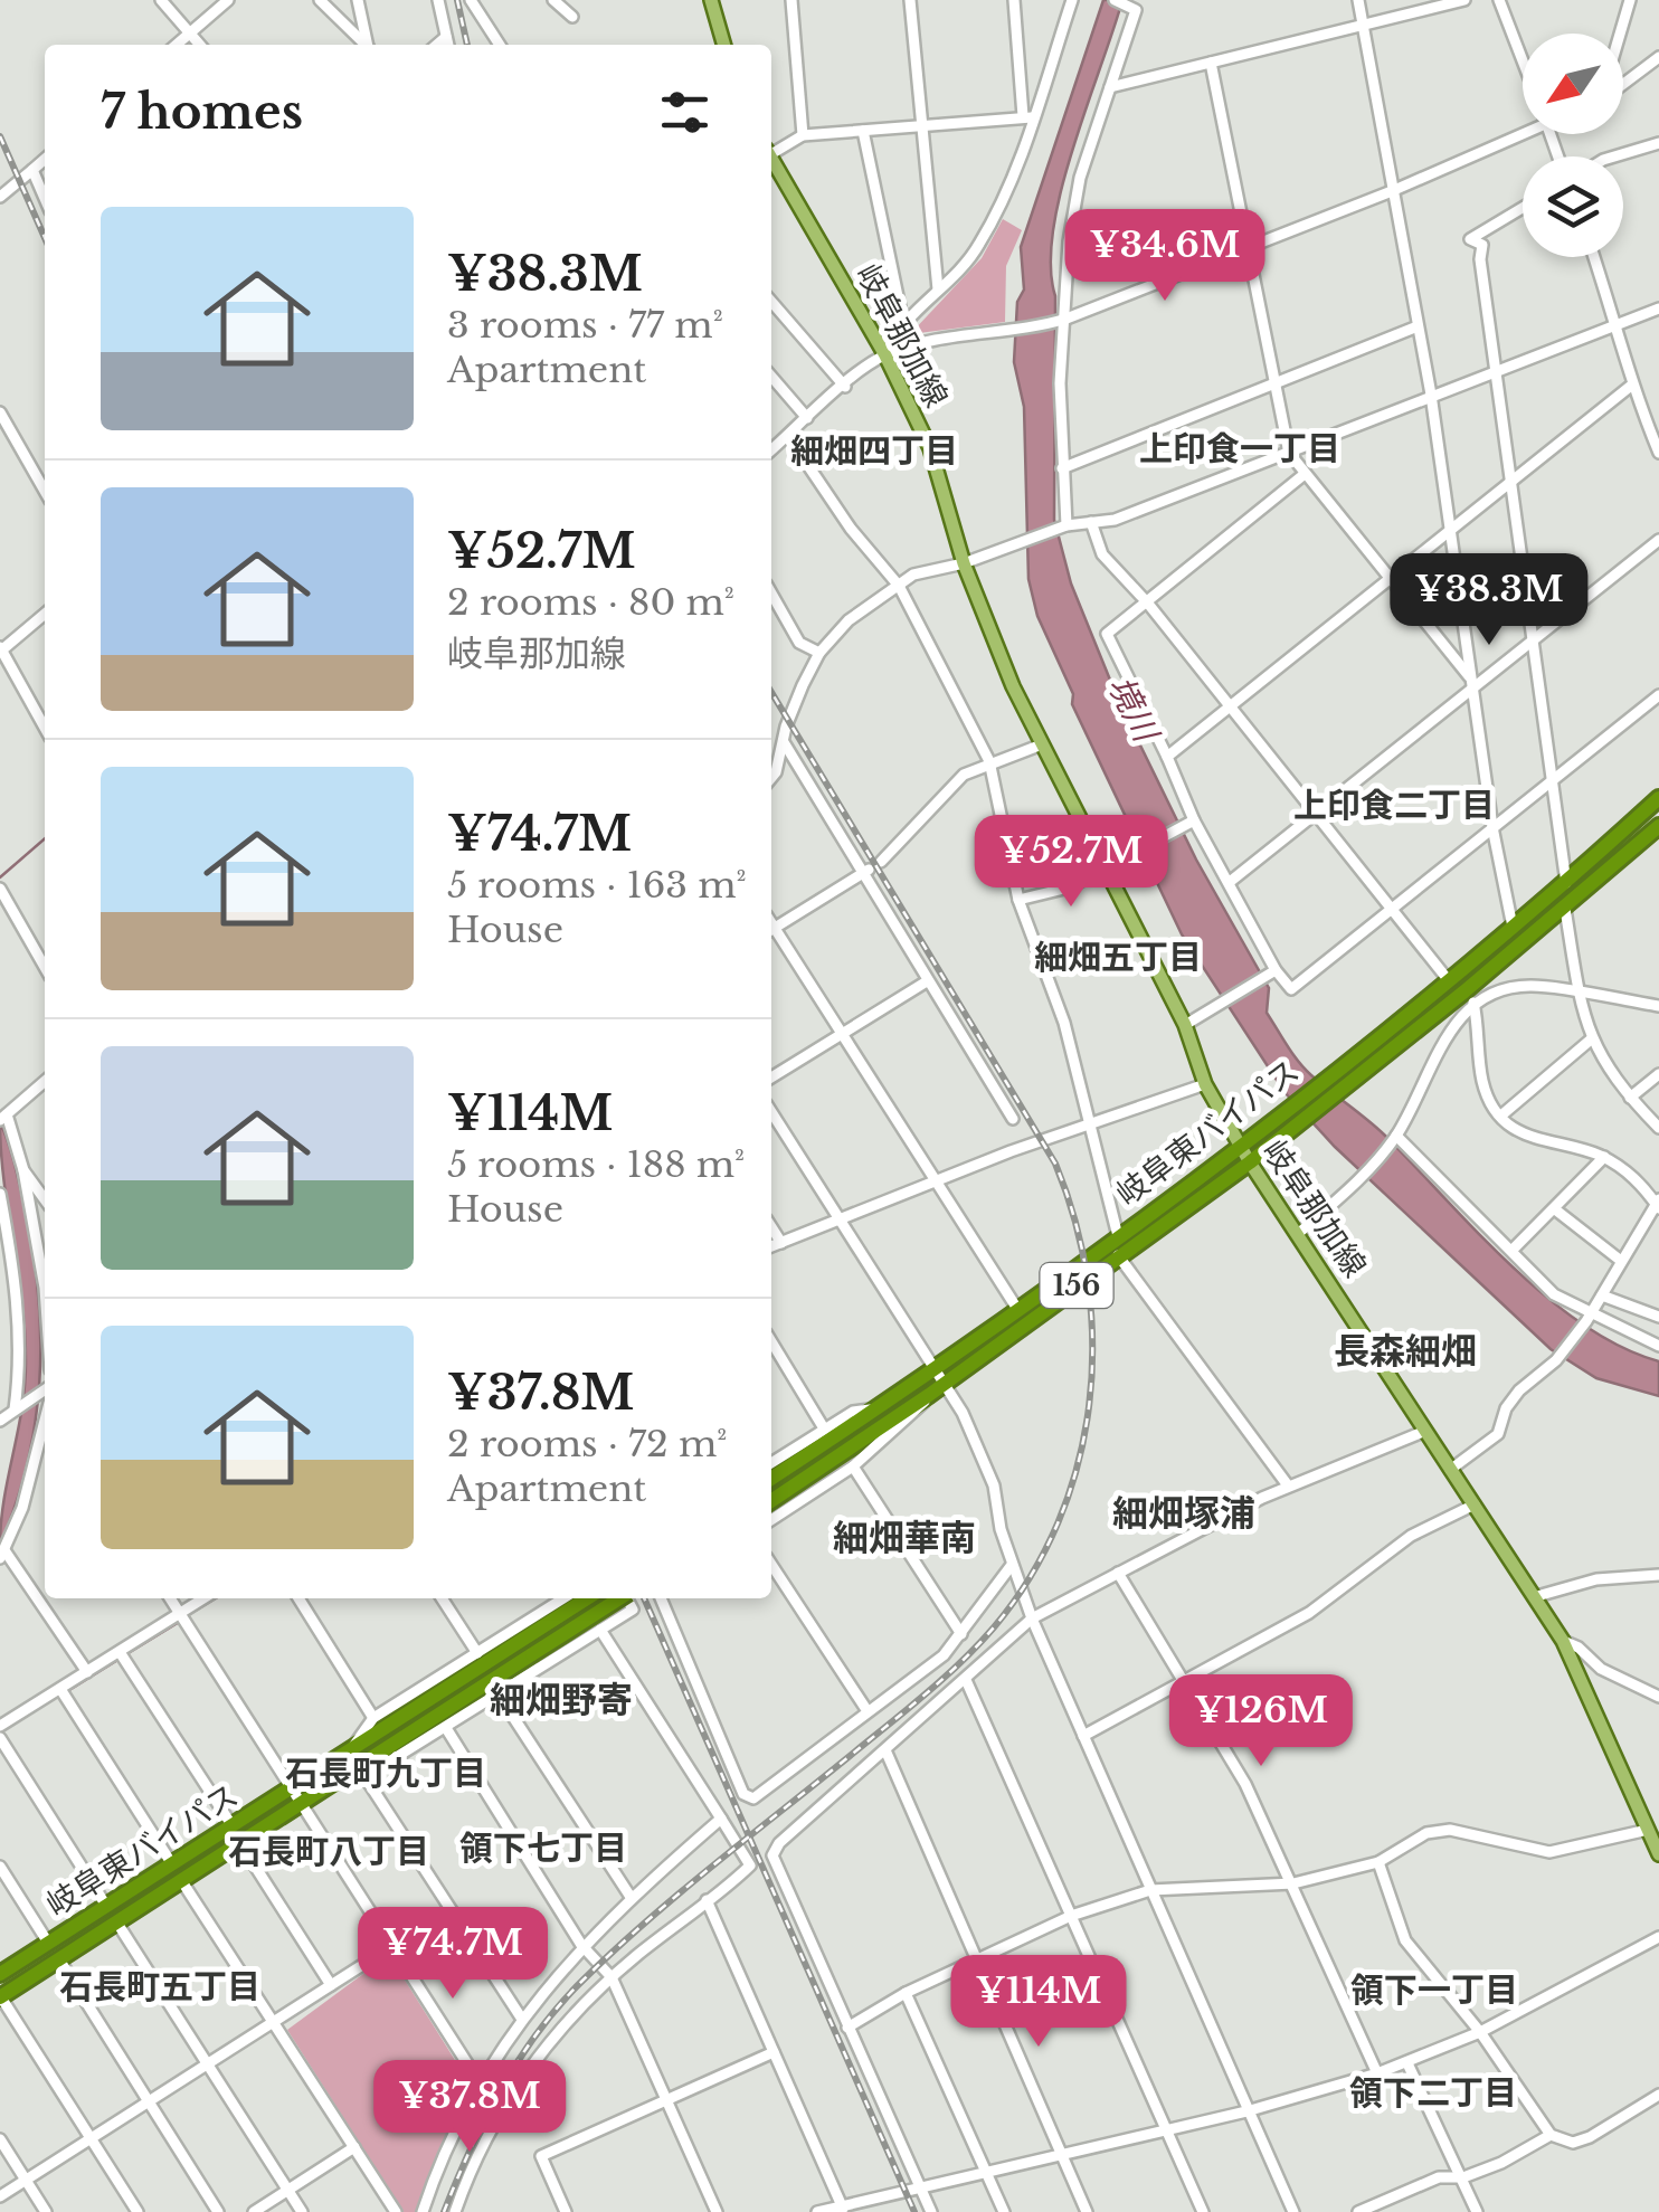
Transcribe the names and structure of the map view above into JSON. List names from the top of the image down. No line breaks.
{"streets":{"highway":["岐阜東バイパス","156"],"main road":["岐阜那加線"]},"crossings":[["岐阜那加線","岐阜東バイパス"]],"districts":["上印食一丁目","細畑四丁目","上印食二丁目","細畑五丁目","長森細畑","細畑塚浦","細畑華南","細畑野寄","石長町九丁目","領下七丁目","石長町八丁目","石長町五丁目","領下一丁目","領下二丁目"],"water":["境川"],"north":"bottom left","page":{"heading":"7 homes","list":[{"name":"¥38.3M","note":"3 rooms · 77 m² · Apartment"},{"name":"¥52.7M","note":"2 rooms · 80 m² · 岐阜那加線"},{"name":"¥74.7M","note":"5 rooms · 163 m² · House"},{"name":"¥114M","note":"5 rooms · 188 m² · House"},{"name":"¥37.8M","note":"2 rooms · 72 m² · Apartment"}],"price":["¥34.6M","¥38.3M","¥52.7M","¥126M","¥74.7M","¥114M","¥37.8M"]}}
